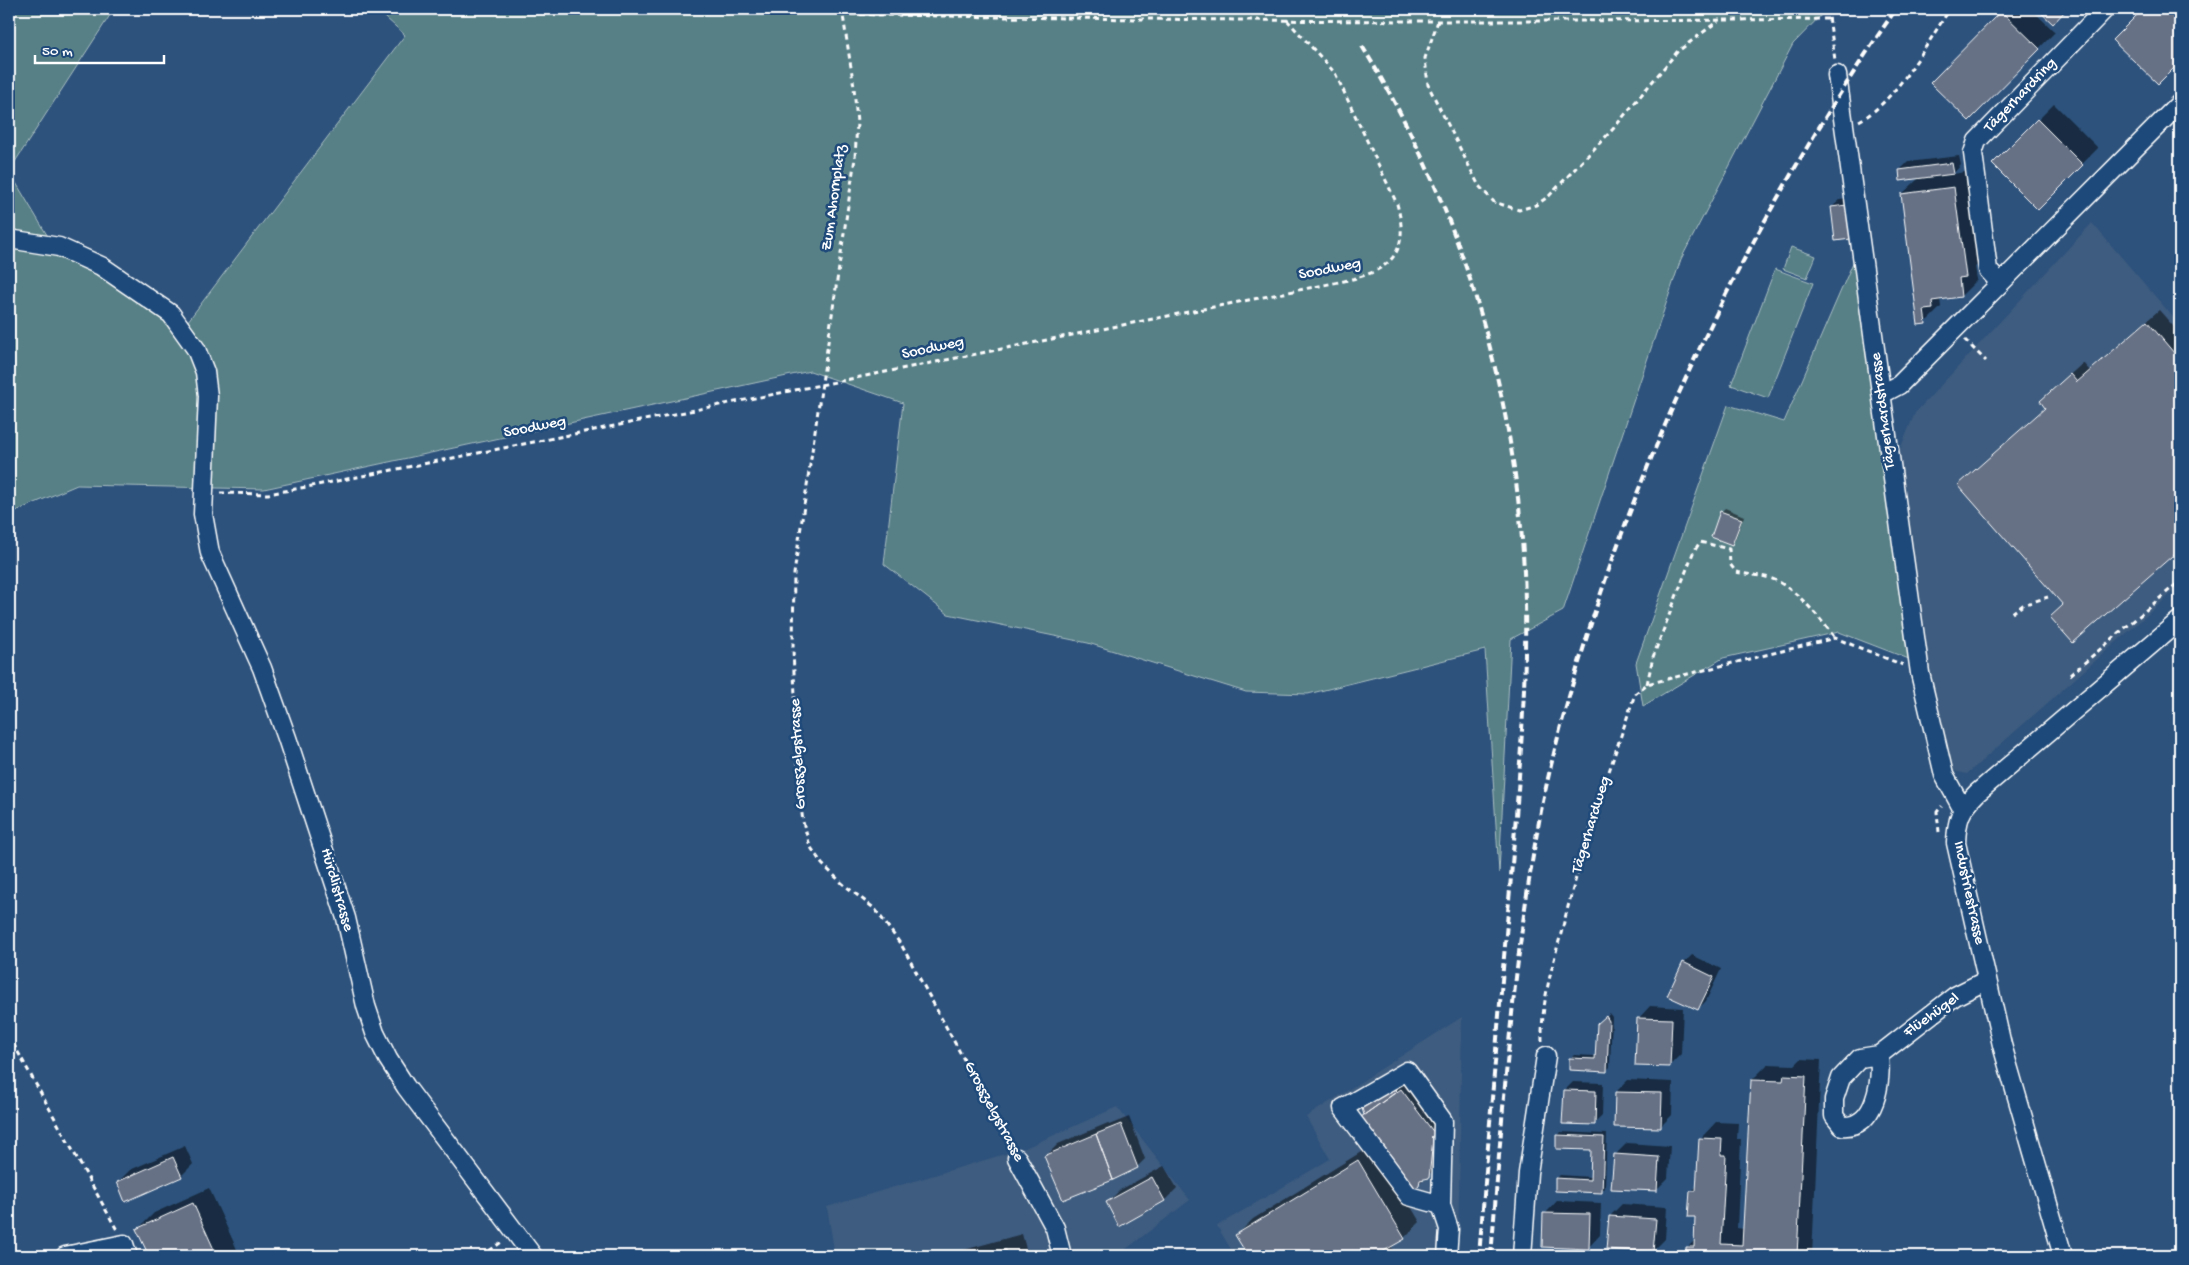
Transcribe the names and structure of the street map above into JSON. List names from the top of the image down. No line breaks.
{"streets":{"street":["Tägerhardring","Tägerhardstrasse","Grosszelgstrasse","Hürdlistrasse","Industriestrasse","Flüehügel"],"path":["Zum Ahornplatz","Soodweg","Tägerhardweg"]},"crossings":[["Zum Ahornplatz","Soodweg"],["Zum Ahornplatz","Grosszelgstrasse"],["Soodweg","Grosszelgstrasse"],["Soodweg","Hürdlistrasse"],["Tägerhardstrasse","Industriestrasse"],["Industriestrasse","Flüehügel"]],"scale_bar":"50 m"}
